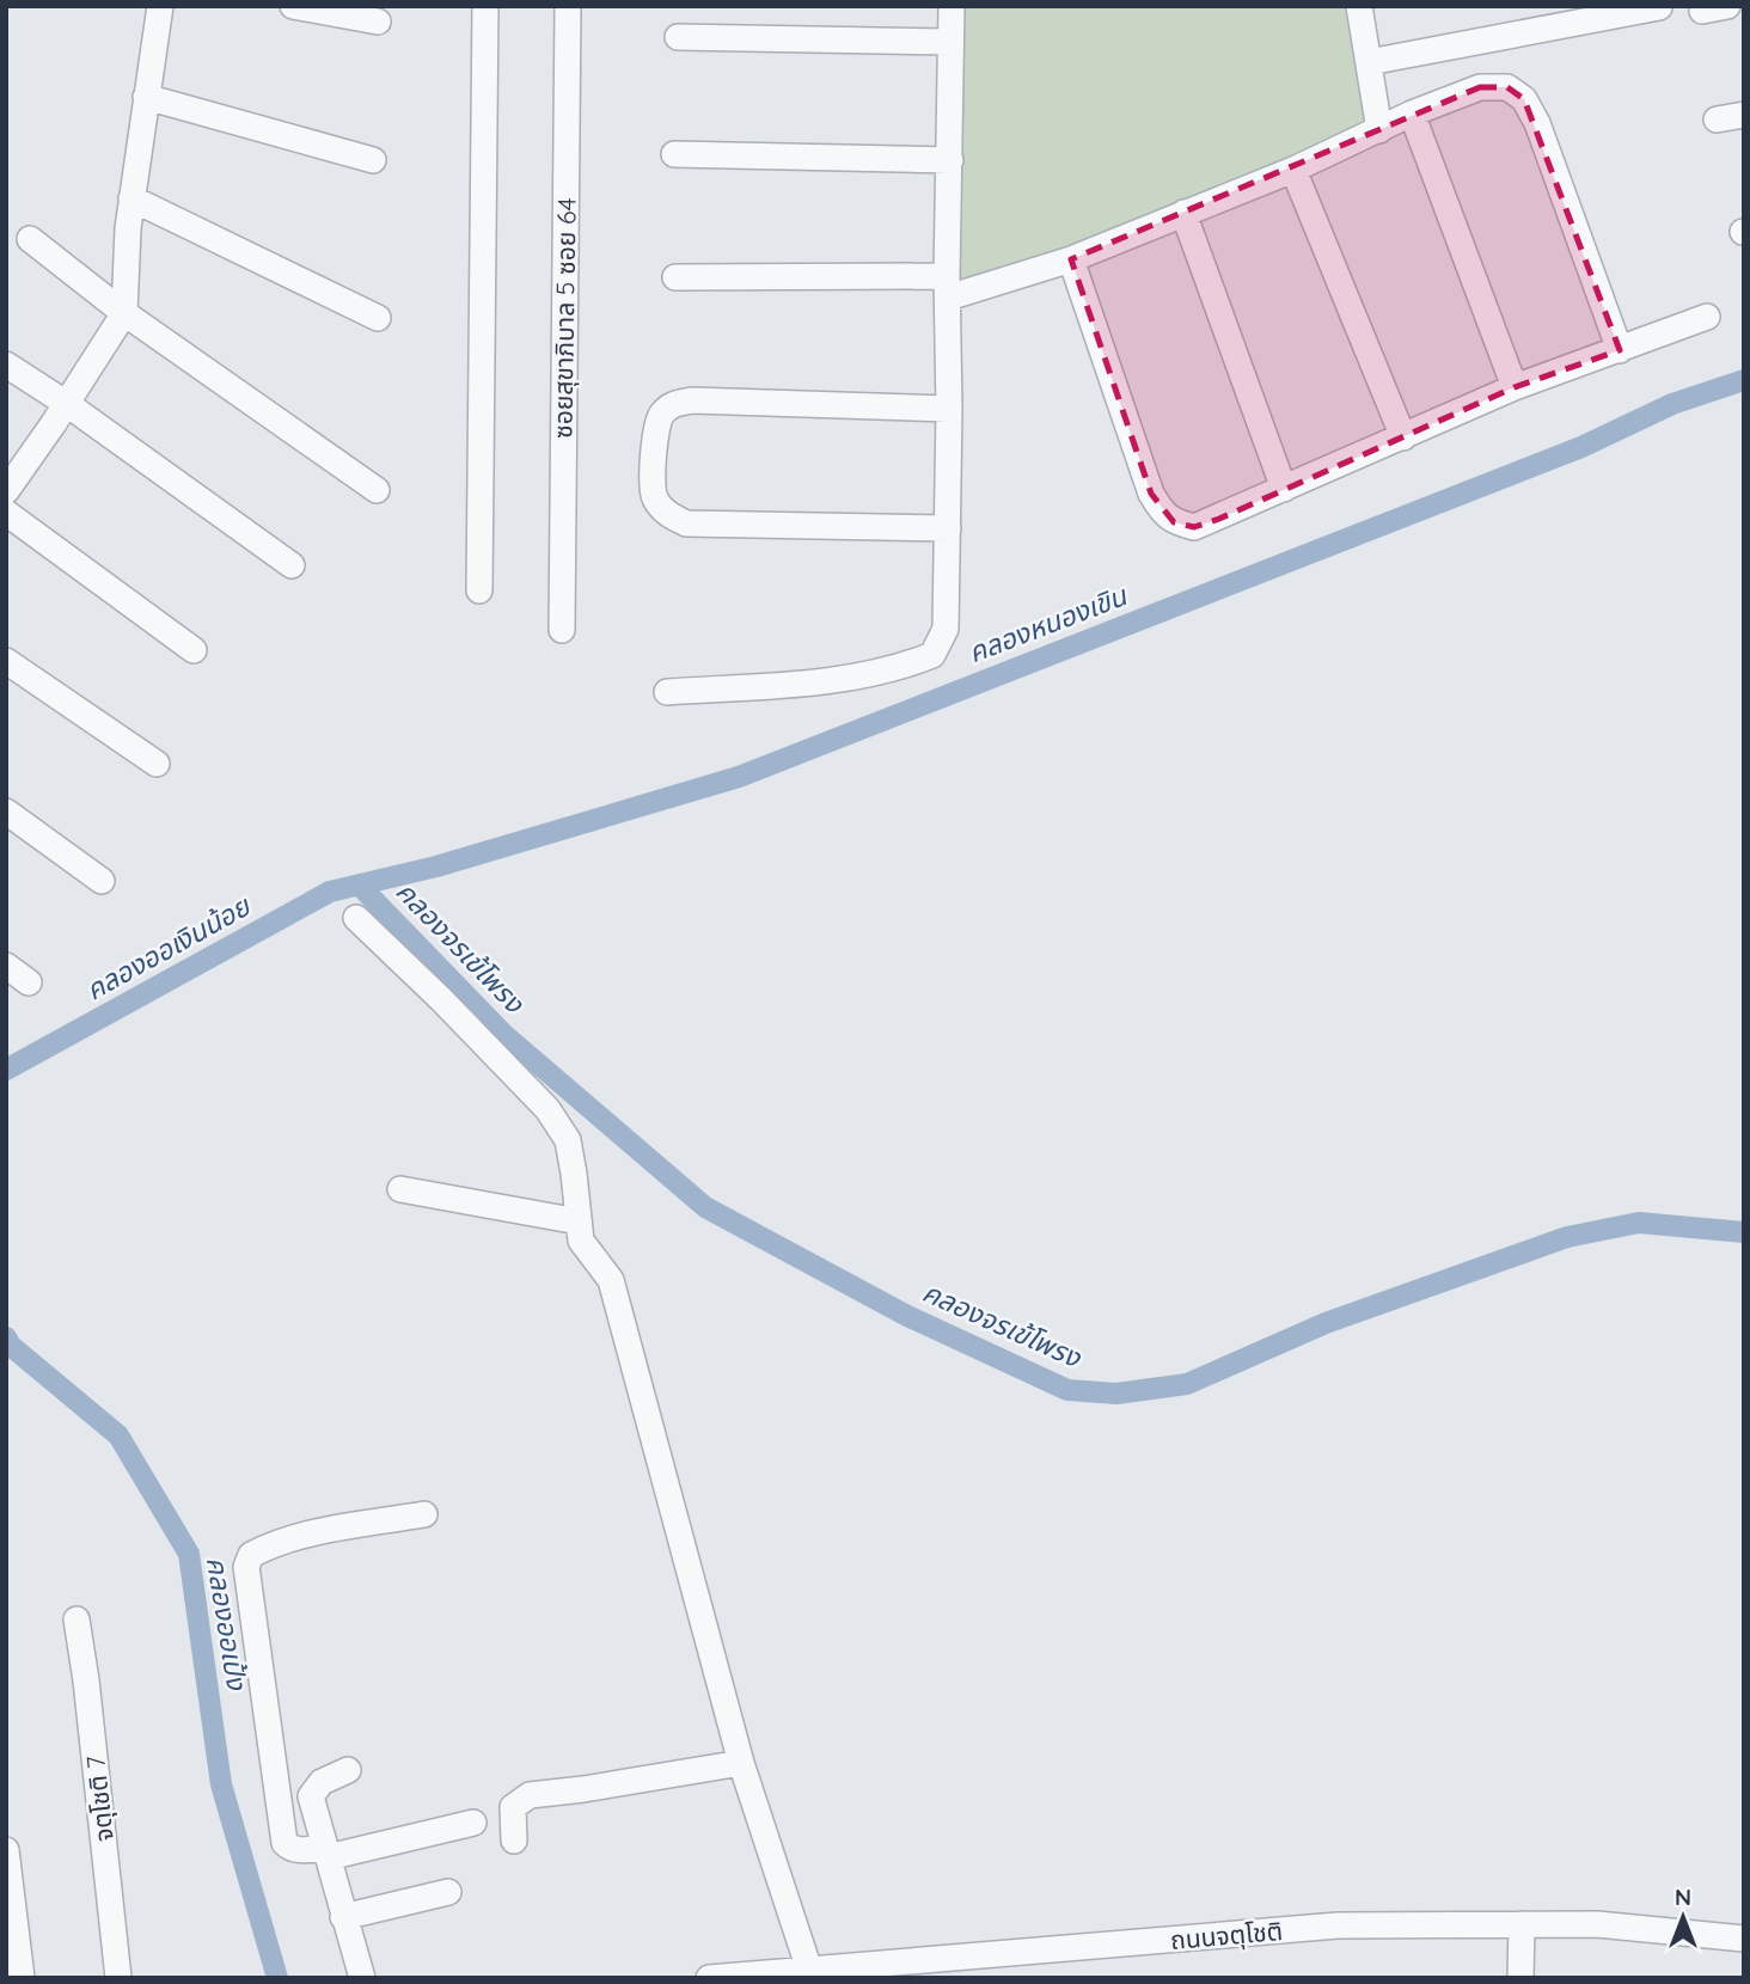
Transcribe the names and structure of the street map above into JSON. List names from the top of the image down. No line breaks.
{"streets":{"street":["ซอยสุขาภิบาล 5 ซอย 64","จตุโชติ 7","ถนนจตุโชติ"]},"water":["คลองหนองเขิน","คลองจรเข้โพรง","คลองออเงินน้อย","คลองออเป้ง"],"north":"top"}
